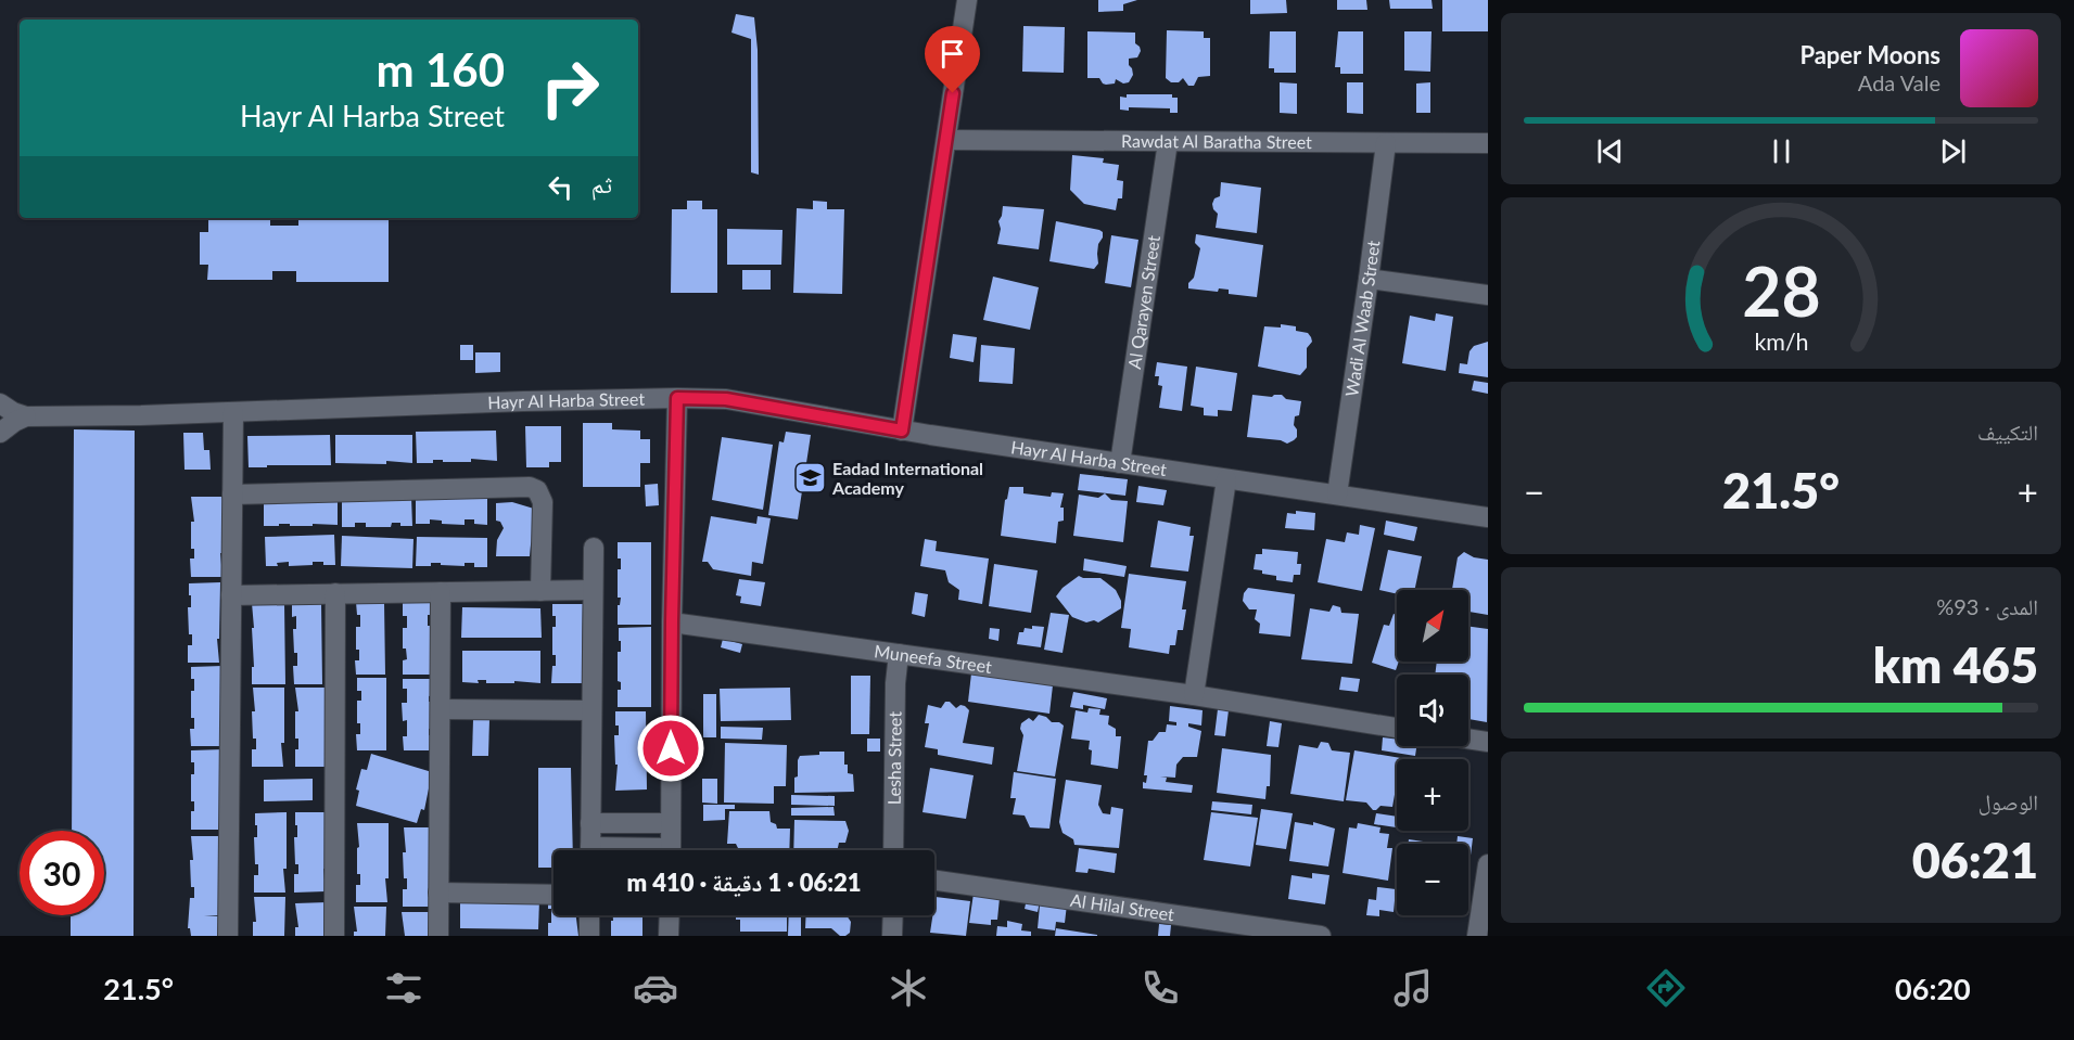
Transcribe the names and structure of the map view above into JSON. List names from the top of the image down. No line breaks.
{"streets":{"street":["Rawdat Al Baratha Street","Al Qarayen Street","Wadi Al Waab Street","Hayr Al Harba Street","Muneefa Street","Lesha Street","Al Hilal Street"]},"crossings":[["Rawdat Al Baratha Street","Al Qarayen Street"],["Rawdat Al Baratha Street","Wadi Al Waab Street"],["Al Qarayen Street","Hayr Al Harba Street"],["Wadi Al Waab Street","Hayr Al Harba Street"],["Muneefa Street","Lesha Street"]],"places":{"school or university":["Eadad International Academy"]},"north":"top right","page":{"turn":["160 m","Hayr Al Harba Street"],"song":["Paper Moons","Ada Vale"],"then":"ثم","tile":["التكييف",["المدى · 93%","465 km"],["الوصول","06:21"]],"heat":["−","21.5°","+"],"map_buttons":["+","−"],"limit":"30","trip":"06:21 · 1 دقيقة · 410 m","tabs":["06:20","21.5°"],"gauge":["28","km/h"]}}
